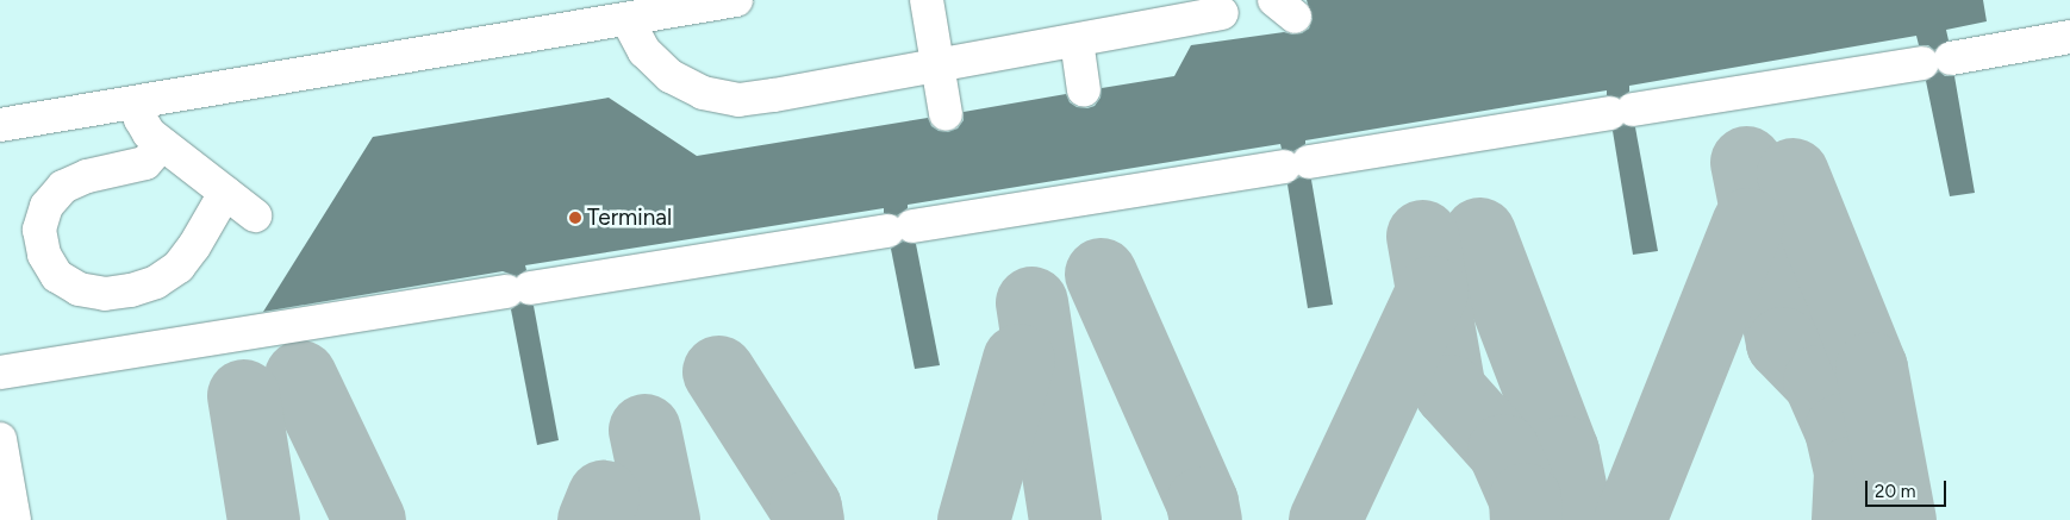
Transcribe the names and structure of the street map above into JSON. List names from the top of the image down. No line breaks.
{"places":["Terminal"],"scale_bar":"20 m"}
